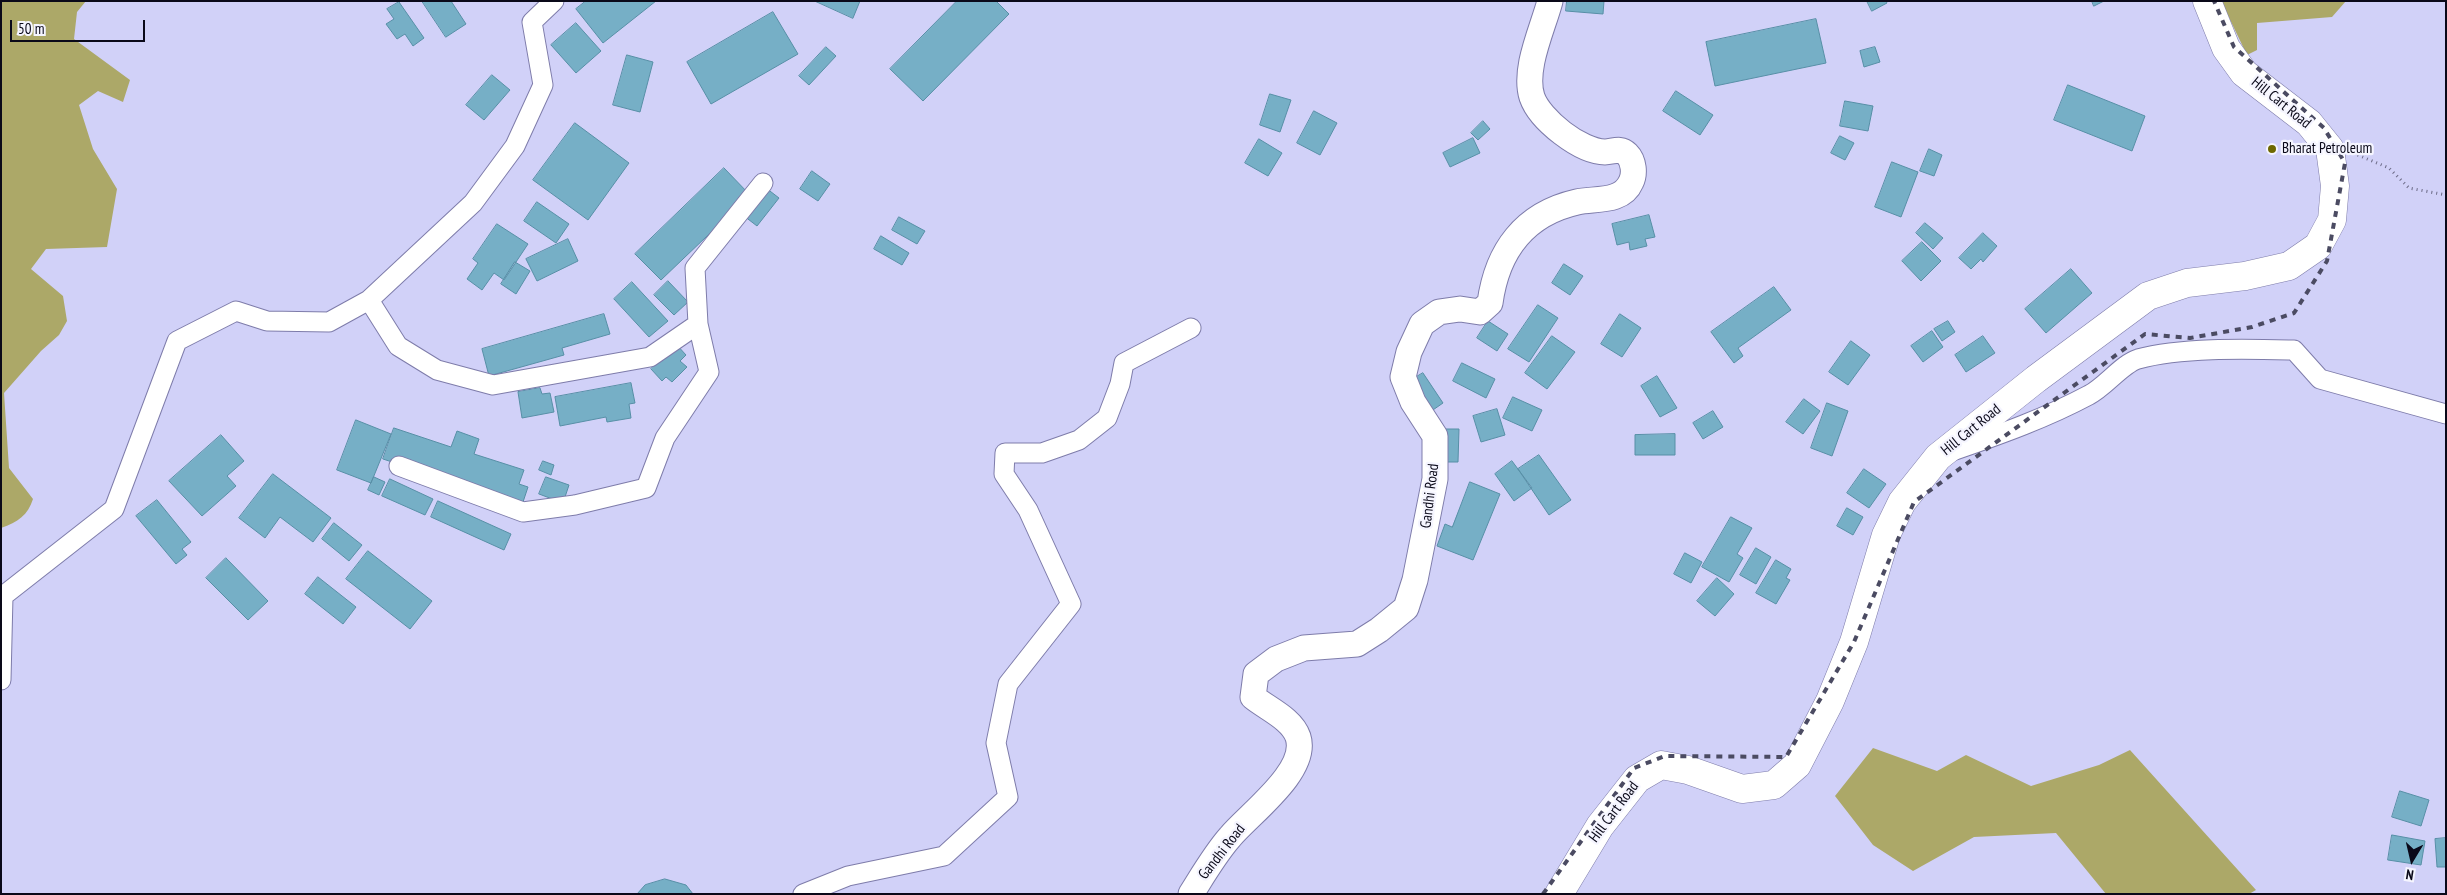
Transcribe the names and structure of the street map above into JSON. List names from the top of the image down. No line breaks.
{"streets":{"highway":["Hill Cart Road"],"main road":["Gandhi Road"]},"places":["Bharat Petroleum"],"scale_bar":"50 m","north":"bottom"}
